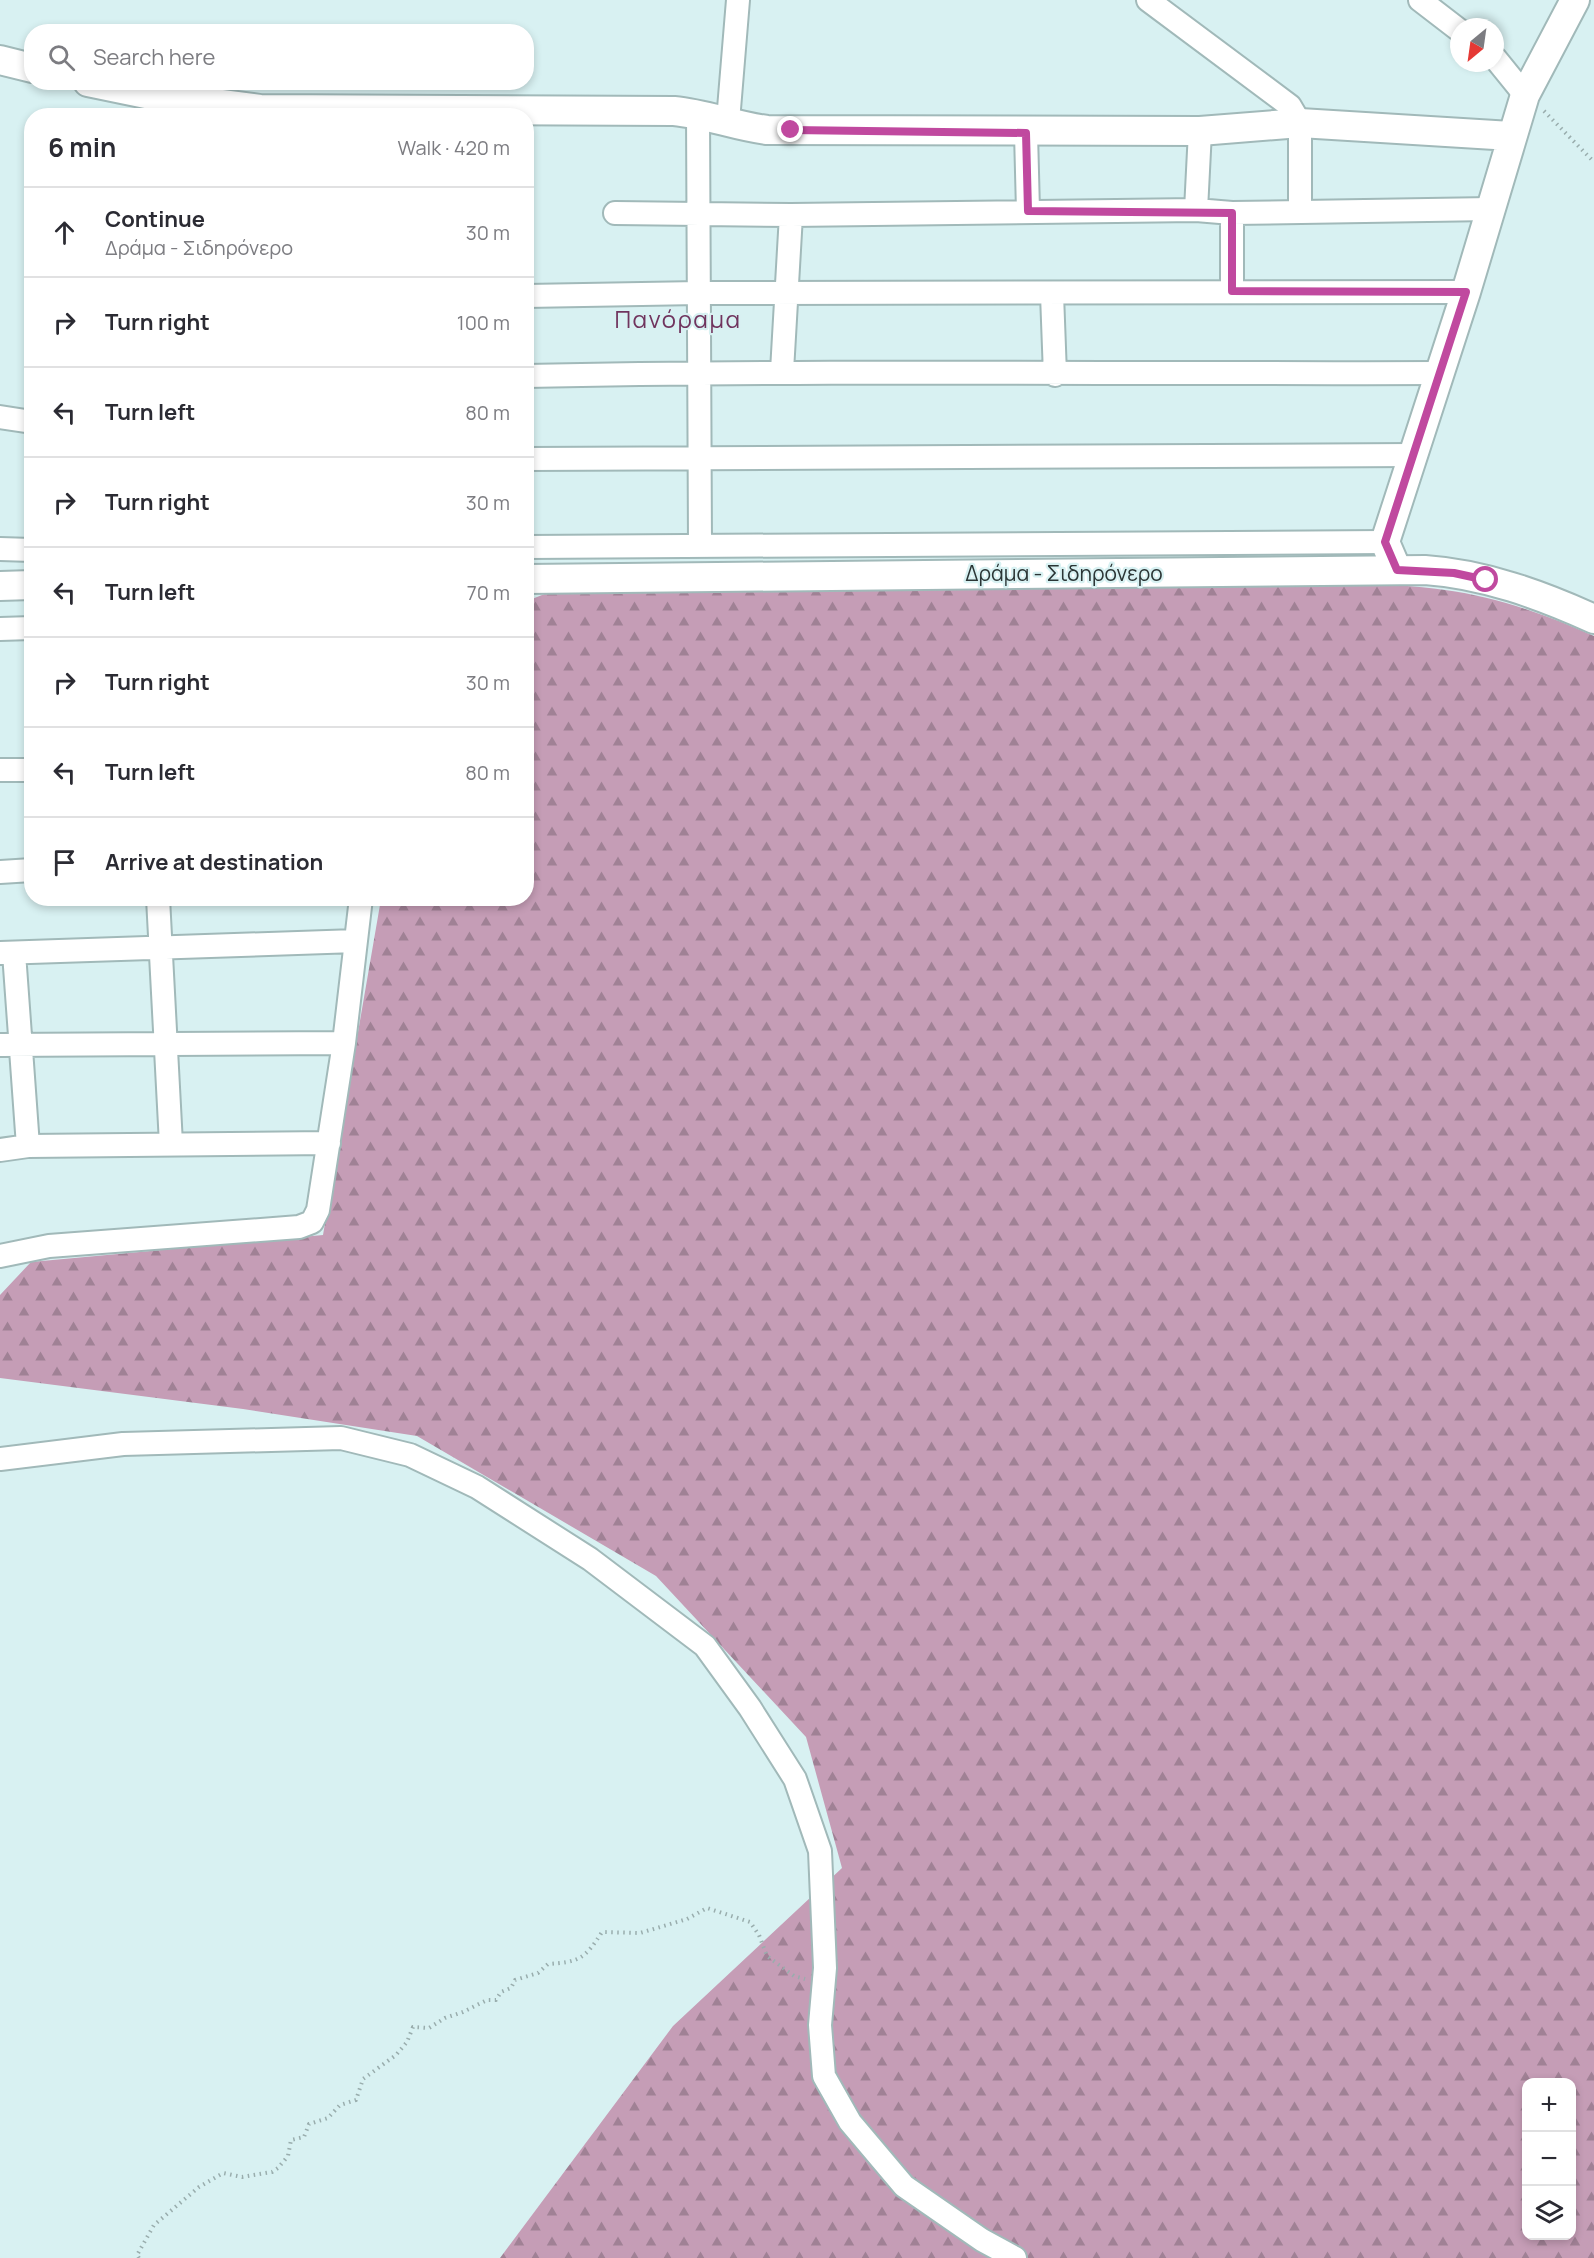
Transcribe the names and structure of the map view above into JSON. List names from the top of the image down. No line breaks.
{"streets":{"street":["Δράμα - Σιδηρόνερο"]},"districts":["Πανόραμα"],"north":"bottom left","page":{"search":"Search here","heading":["6 min","Walk · 420 m"],"list":[["Continue","Δράμα - Σιδηρόνερο","30 m"],["Turn right","100 m"],["Turn left","80 m"],["Turn right","30 m"],["Turn left","70 m"],["Turn right","30 m"],["Turn left","80 m"],"Arrive at destination"],"map_buttons":["+","−"]}}
